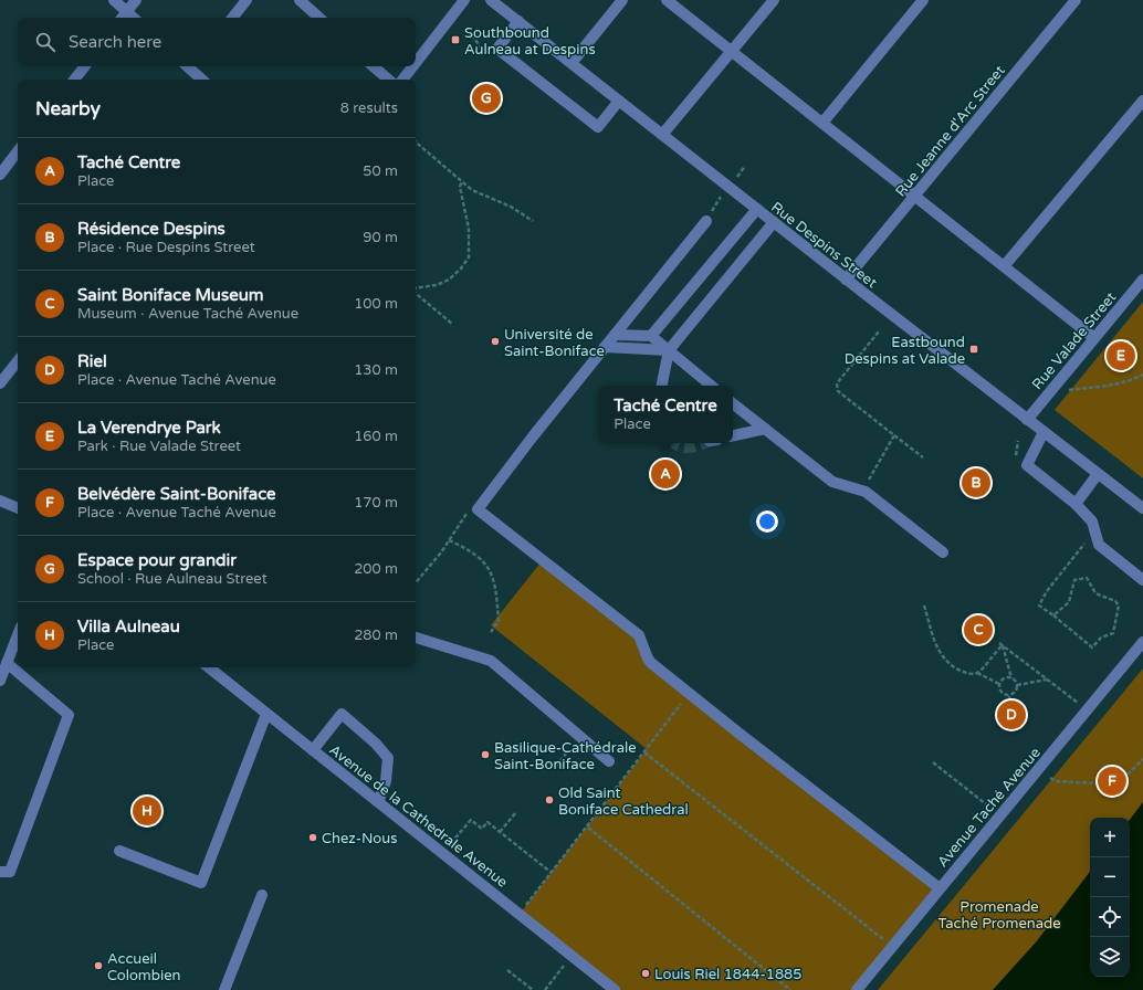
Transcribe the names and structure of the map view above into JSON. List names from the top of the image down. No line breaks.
{"streets":{"street":["Rue Jeanne d'Arc Street","Rue Despins Street","Rue Valade Street","Avenue Taché Avenue","Avenue de la Cathedrale Avenue"]},"crossings":[["Rue Jeanne d'Arc Street","Rue Despins Street"],["Rue Despins Street","Rue Valade Street"]],"parks":["Promenade Taché Promenade"],"places":{"transit":["Southbound Aulneau at Despins","Eastbound Despins at Valade"],"other":["Université de Saint-Boniface","Basilique-Cathédrale Saint-Boniface","Old Saint Boniface Cathedral","Chez-Nous","Accueil Colombien","Louis Riel 1844-1885"]},"page":{"search":"Search here","heading":["Nearby","8 results"],"pins":["G","E","A","B","C","D","F","H"],"list":[{"mark":"A","name":"Taché Centre","note":"Place","value":"50 m"},{"mark":"B","name":"Résidence Despins","note":"Place · Rue Despins Street","value":"90 m"},{"mark":"C","name":"Saint Boniface Museum","note":"Museum · Avenue Taché Avenue","value":"100 m"},{"mark":"D","name":"Riel","note":"Place · Avenue Taché Avenue","value":"130 m"},{"mark":"E","name":"La Verendrye Park","note":"Park · Rue Valade Street","value":"160 m"},{"mark":"F","name":"Belvédère Saint-Boniface","note":"Place · Avenue Taché Avenue","value":"170 m"},{"mark":"G","name":"Espace pour grandir","note":"School · Rue Aulneau Street","value":"200 m"},{"mark":"H","name":"Villa Aulneau","note":"Place","value":"280 m"}],"popup":["Taché Centre","Place"],"map_buttons":["+","−"]}}
